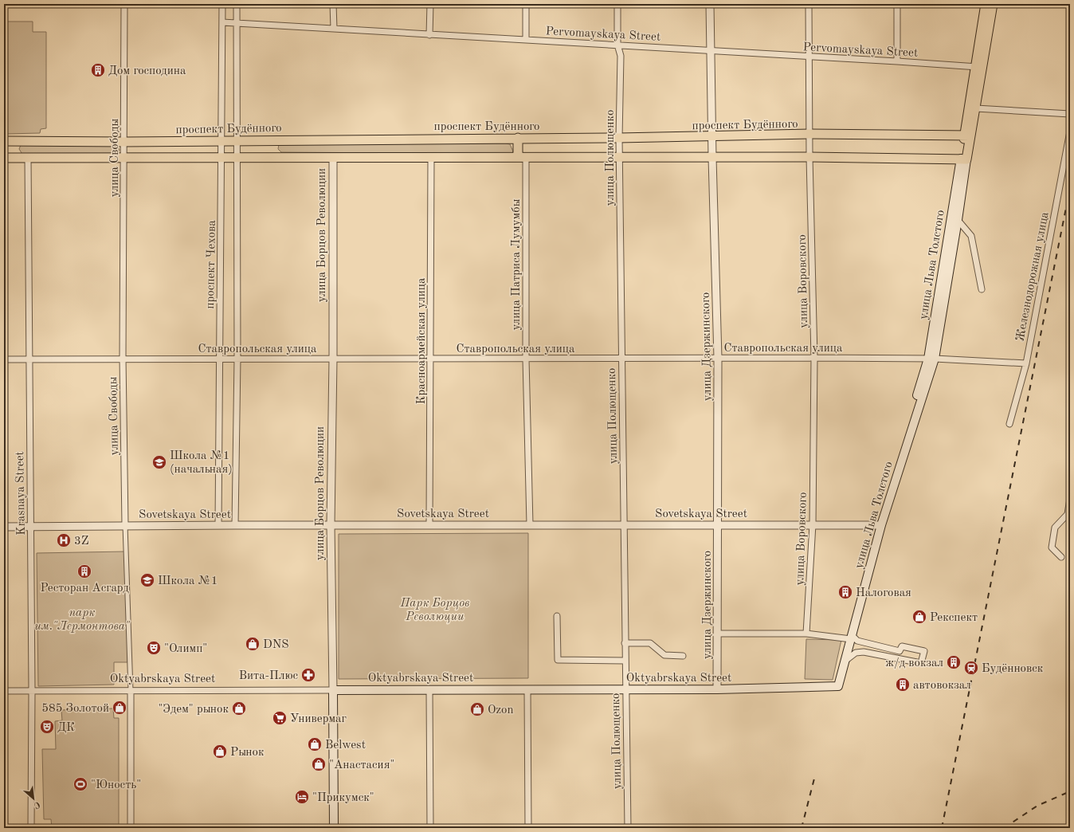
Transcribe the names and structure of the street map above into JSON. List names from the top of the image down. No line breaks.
{"streets":{"main road":["проспект Будённого","улица Борцов Революции","улица Льва Толстого","Oktyabrskaya Street"],"street":["Pervomayskaya Street","улица Свободы","улица Полющенко","проспект Чехова","улица Патриса Лумумбы","Железнодорожная улица","улица Воровского","Красноармейская улица","улица Дзержинского","Ставропольская улица","Krasnaya Street","Sovetskaya Street"]},"crossings":[["Pervomayskaya Street","улица Полющенко"],["Pervomayskaya Street","проспект Чехова"],["Pervomayskaya Street","улица Льва Толстого"],["Pervomayskaya Street","улица Воровского"],["Pervomayskaya Street","улица Дзержинского"],["проспект Будённого","улица Свободы"],["проспект Будённого","улица Полющенко"],["проспект Будённого","проспект Чехова"],["проспект Будённого","улица Льва Толстого"],["проспект Будённого","улица Воровского"],["проспект Будённого","улица Дзержинского"],["улица Свободы","Ставропольская улица"],["улица Свободы","Sovetskaya Street"],["улица Свободы","Oktyabrskaya Street"],["улица Полющенко","Ставропольская улица"],["улица Полющенко","Sovetskaya Street"],["улица Полющенко","Oktyabrskaya Street"],["улица Борцов Революции","Ставропольская улица"],["улица Борцов Революции","Sovetskaya Street"],["улица Борцов Революции","Oktyabrskaya Street"],["проспект Чехова","Ставропольская улица"],["проспект Чехова","Sovetskaya Street"],["улица Патриса Лумумбы","Ставропольская улица"],["улица Патриса Лумумбы","Sovetskaya Street"],["улица Льва Толстого","Ставропольская улица"],["улица Льва Толстого","Sovetskaya Street"],["улица Льва Толстого","Oktyabrskaya Street"],["Железнодорожная улица","Ставропольская улица"],["улица Воровского","Ставропольская улица"],["улица Воровского","Sovetskaya Street"],["Красноармейская улица","Ставропольская улица"],["Красноармейская улица","Sovetskaya Street"],["улица Дзержинского","Ставропольская улица"],["улица Дзержинского","Sovetskaya Street"],["улица Дзержинского","Oktyabrskaya Street"],["Ставропольская улица","Krasnaya Street"],["Krasnaya Street","Sovetskaya Street"],["Krasnaya Street","Oktyabrskaya Street"]],"parks":["Парк Борцов Революции","парк им.\"Лермонтова\""],"places":{"building":["Дом господина","Ресторан Асгард","Налоговая","ж/д вокзал","автовокзал"],"school or university":["Школа №1 (начальная)","Школа №1"],"hospital":["3Z"],"shop":["Рекспект","DNS","585 Золотой","\"Эдем\" рынок","Ozon","Belwest","Рынок","\"Анастасия\""],"theatre":["\"Олимп\"","ДК"],"station":["Будённовск"],"pharmacy":["Вита-Плюс"],"supermarket":["Универмаг"],"sports":["\"Юность\""],"hotel":["\"Прикумск\""]},"north":"bottom right"}
